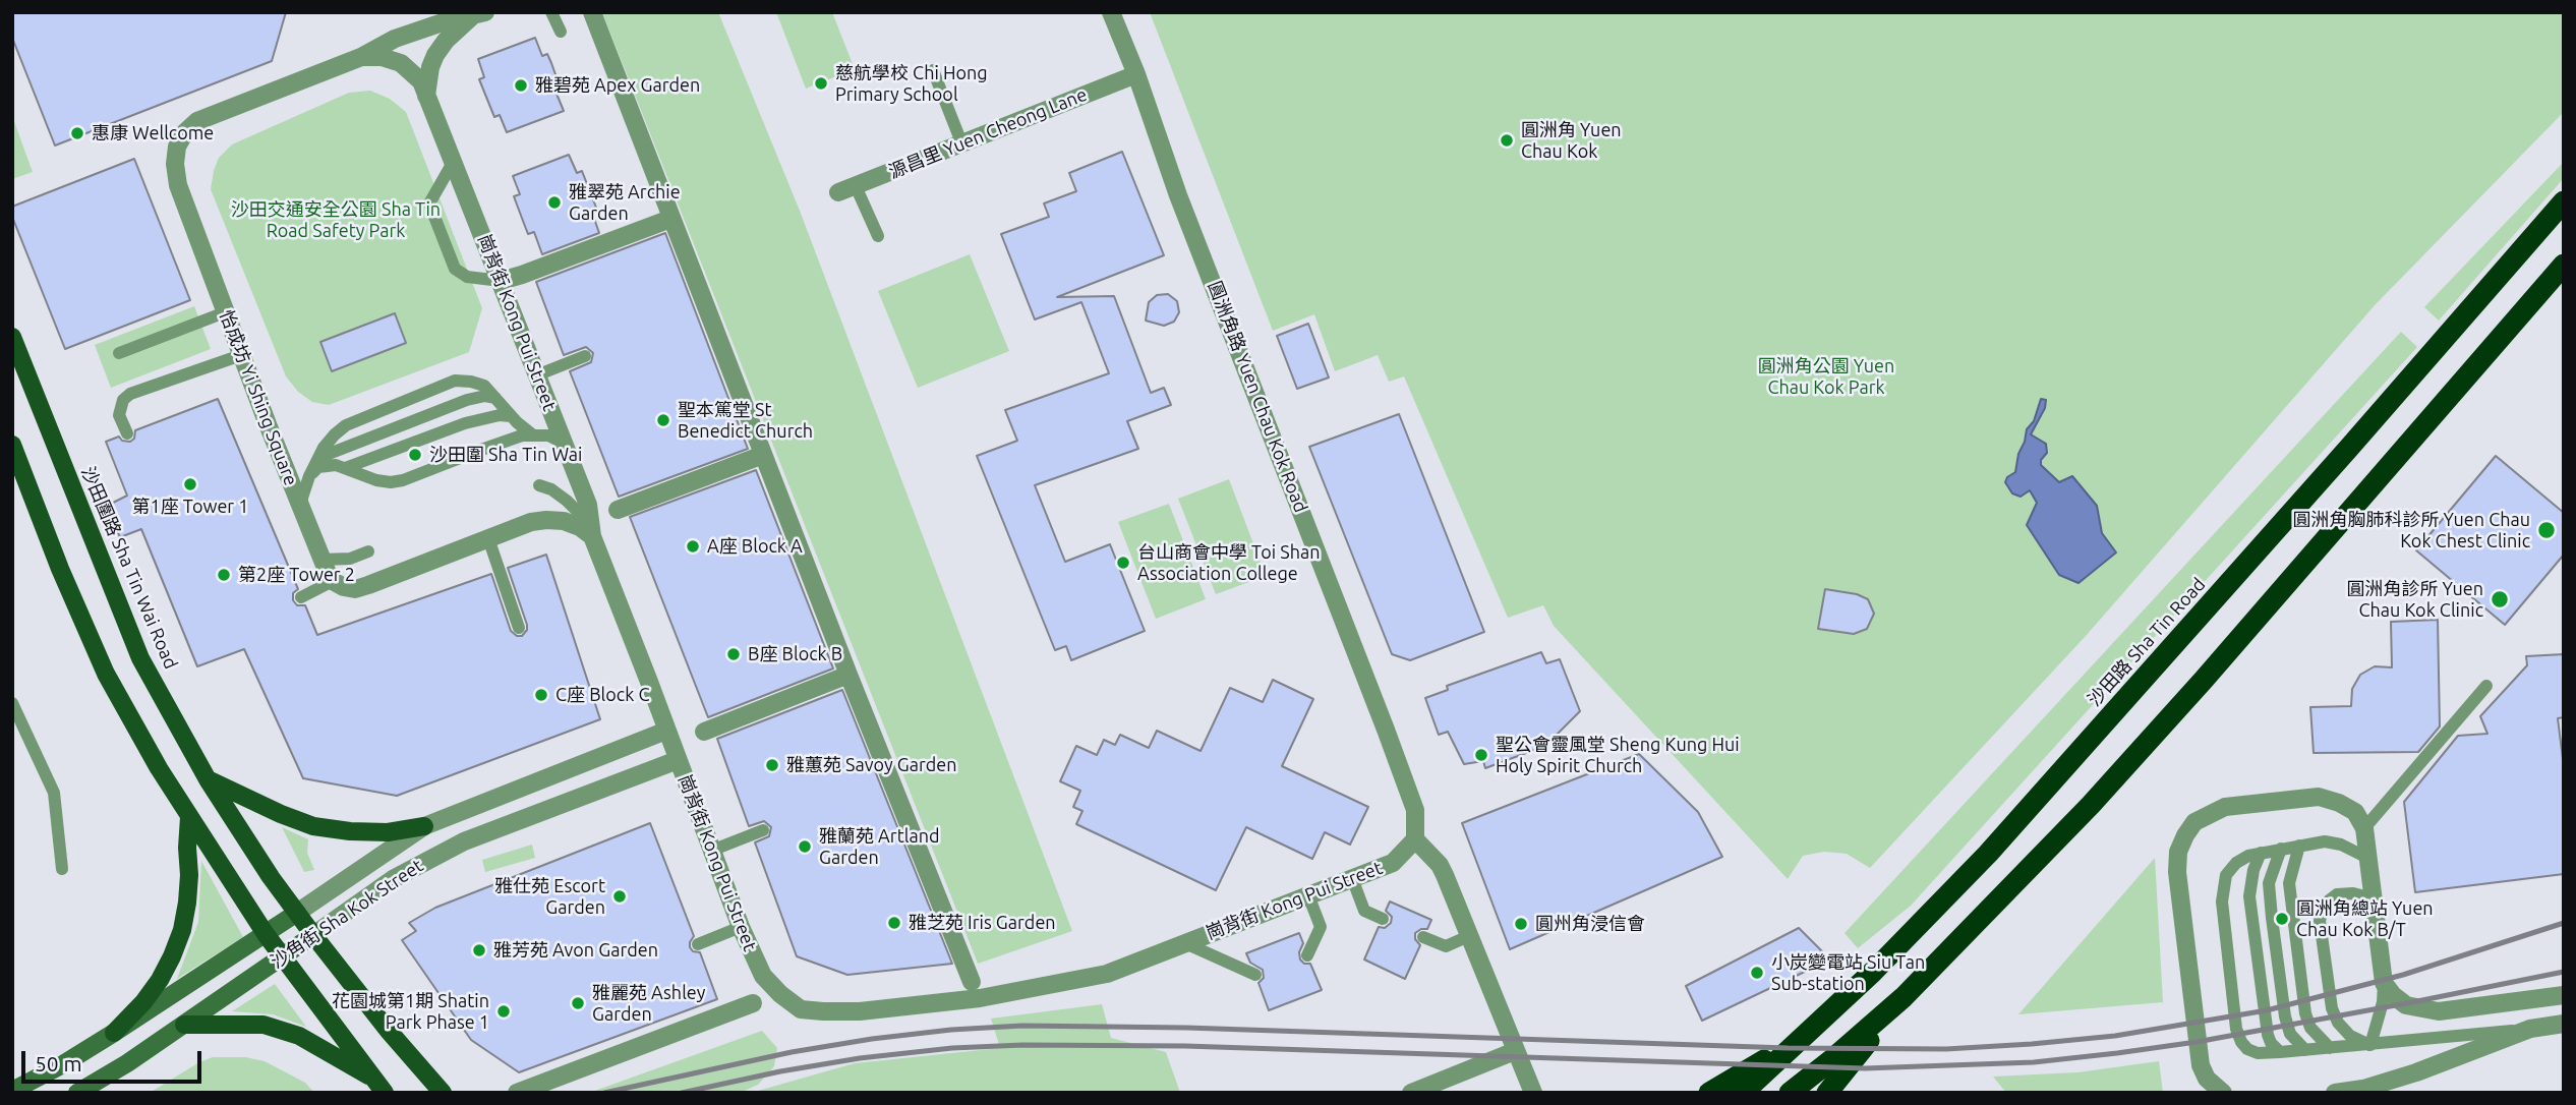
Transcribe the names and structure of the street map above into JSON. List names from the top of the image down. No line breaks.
{"streets":{"highway":["沙田路 Sha Tin Road"],"main road":["沙田圍路 Sha Tin Wai Road","沙角街 Sha Kok Street"],"street":["源昌里 Yuen Cheong Lane","崗背街 Kong Pui Street","圓洲角路 Yuen Chau Kok Road","怡成坊 Yi Shing Square"]},"crossings":[["源昌里 Yuen Cheong Lane","圓洲角路 Yuen Chau Kok Road"],["崗背街 Kong Pui Street","圓洲角路 Yuen Chau Kok Road"],["崗背街 Kong Pui Street","怡成坊 Yi Shing Square"],["崗背街 Kong Pui Street","沙角街 Sha Kok Street"],["沙田圍路 Sha Tin Wai Road","沙角街 Sha Kok Street"]],"parks":["沙田交通安全公園 Sha Tin Road Safety Park","圓洲角公園 Yuen Chau Kok Park"],"places":["慈航學校 Chi Hong Primary School","雅碧苑 Apex Garden","惠康 Wellcome","圓洲角 Yuen Chau Kok","雅翠苑 Archie Garden","聖本篤堂 St Benedict Church","沙田圍 Sha Tin Wai","第1座 Tower 1","圓洲角胸肺科診所 Yuen Chau Kok Chest Clinic","A座 Block A","台山商會中學 Toi Shan Association College","第2座 Tower 2","圓洲角診所 Yuen Chau Kok Clinic","B座 Block B","C座 Block C","聖公會靈風堂 Sheng Kung Hui Holy Spirit Church","雅蕙苑 Savoy Garden","雅蘭苑 Artland Garden","雅仕苑 Escort Garden","圓洲角總站 Yuen Chau Kok B/T","雅芝苑 Iris Garden","圓州角浸信會","雅芳苑 Avon Garden","小炭變電站 Siu Tan Sub-station","雅麗苑 Ashley Garden","花園城第1期 Shatin Park Phase 1"],"scale_bar":"50 m"}
